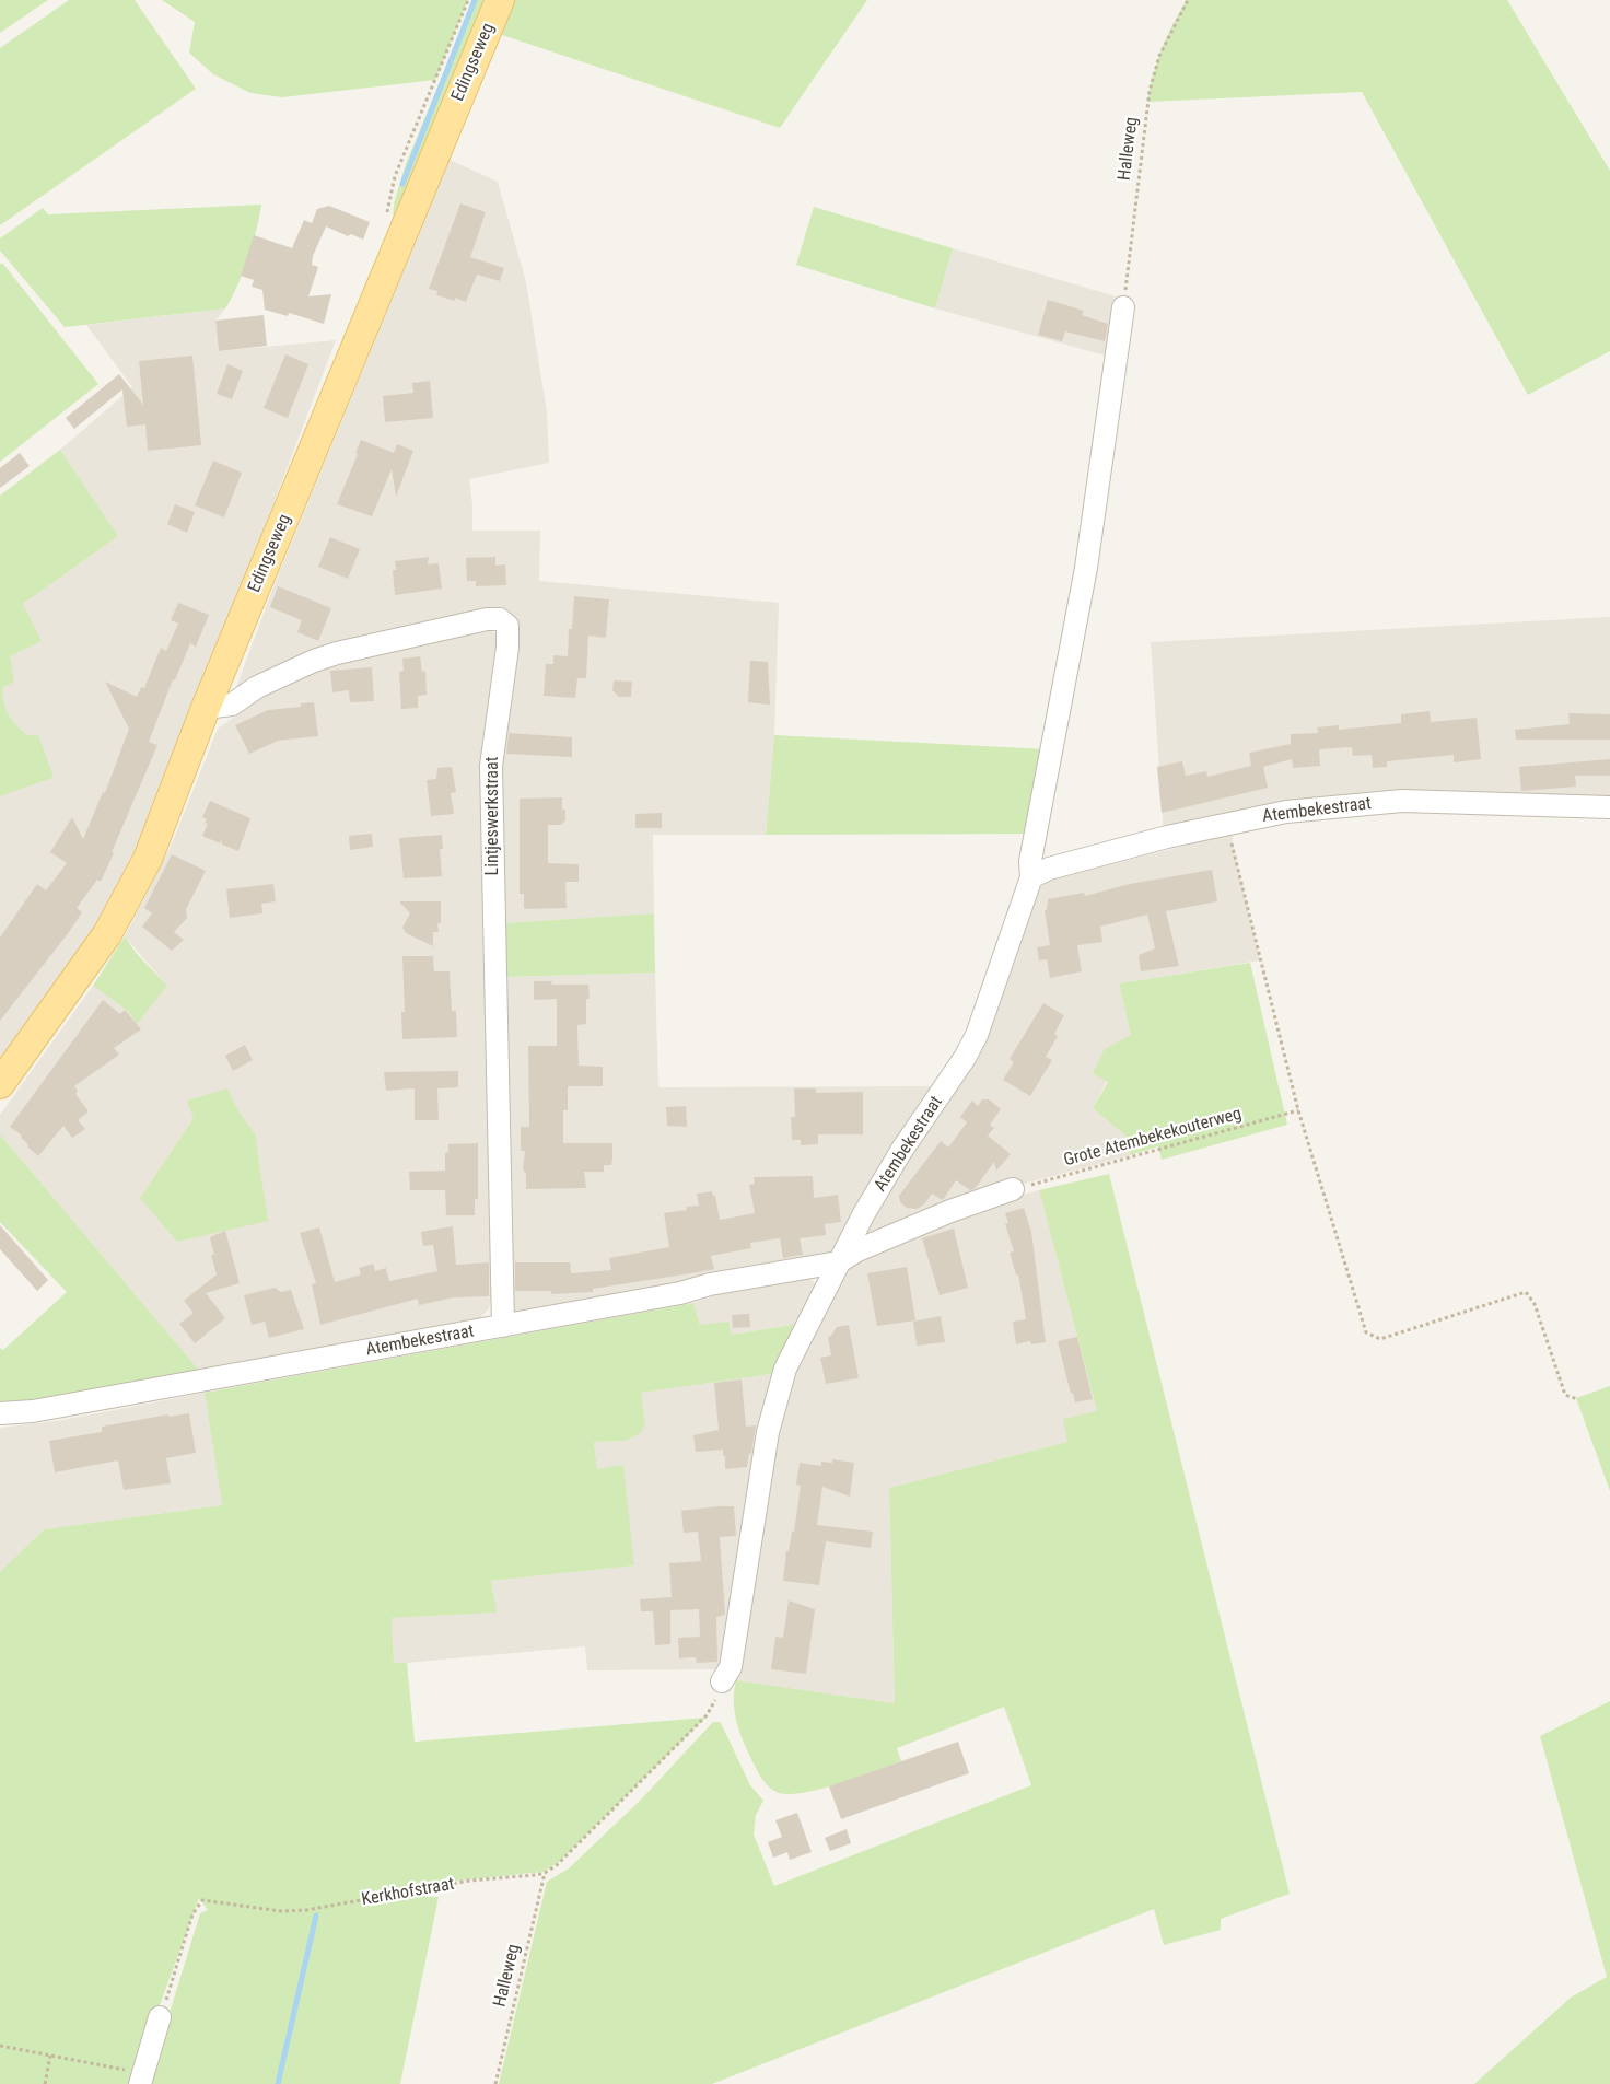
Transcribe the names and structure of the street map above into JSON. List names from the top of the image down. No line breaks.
{"streets":{"main road":["Edingseweg"],"street":["Atembekestraat","Lintjeswerkstraat"],"path":["Halleweg","Grote Atembekekouterweg","Kerkhofstraat"]},"crossings":[["Edingseweg","Lintjeswerkstraat"],["Halleweg","Atembekestraat"],["Halleweg","Kerkhofstraat"],["Atembekestraat","Lintjeswerkstraat"],["Atembekestraat","Grote Atembekekouterweg"]]}
